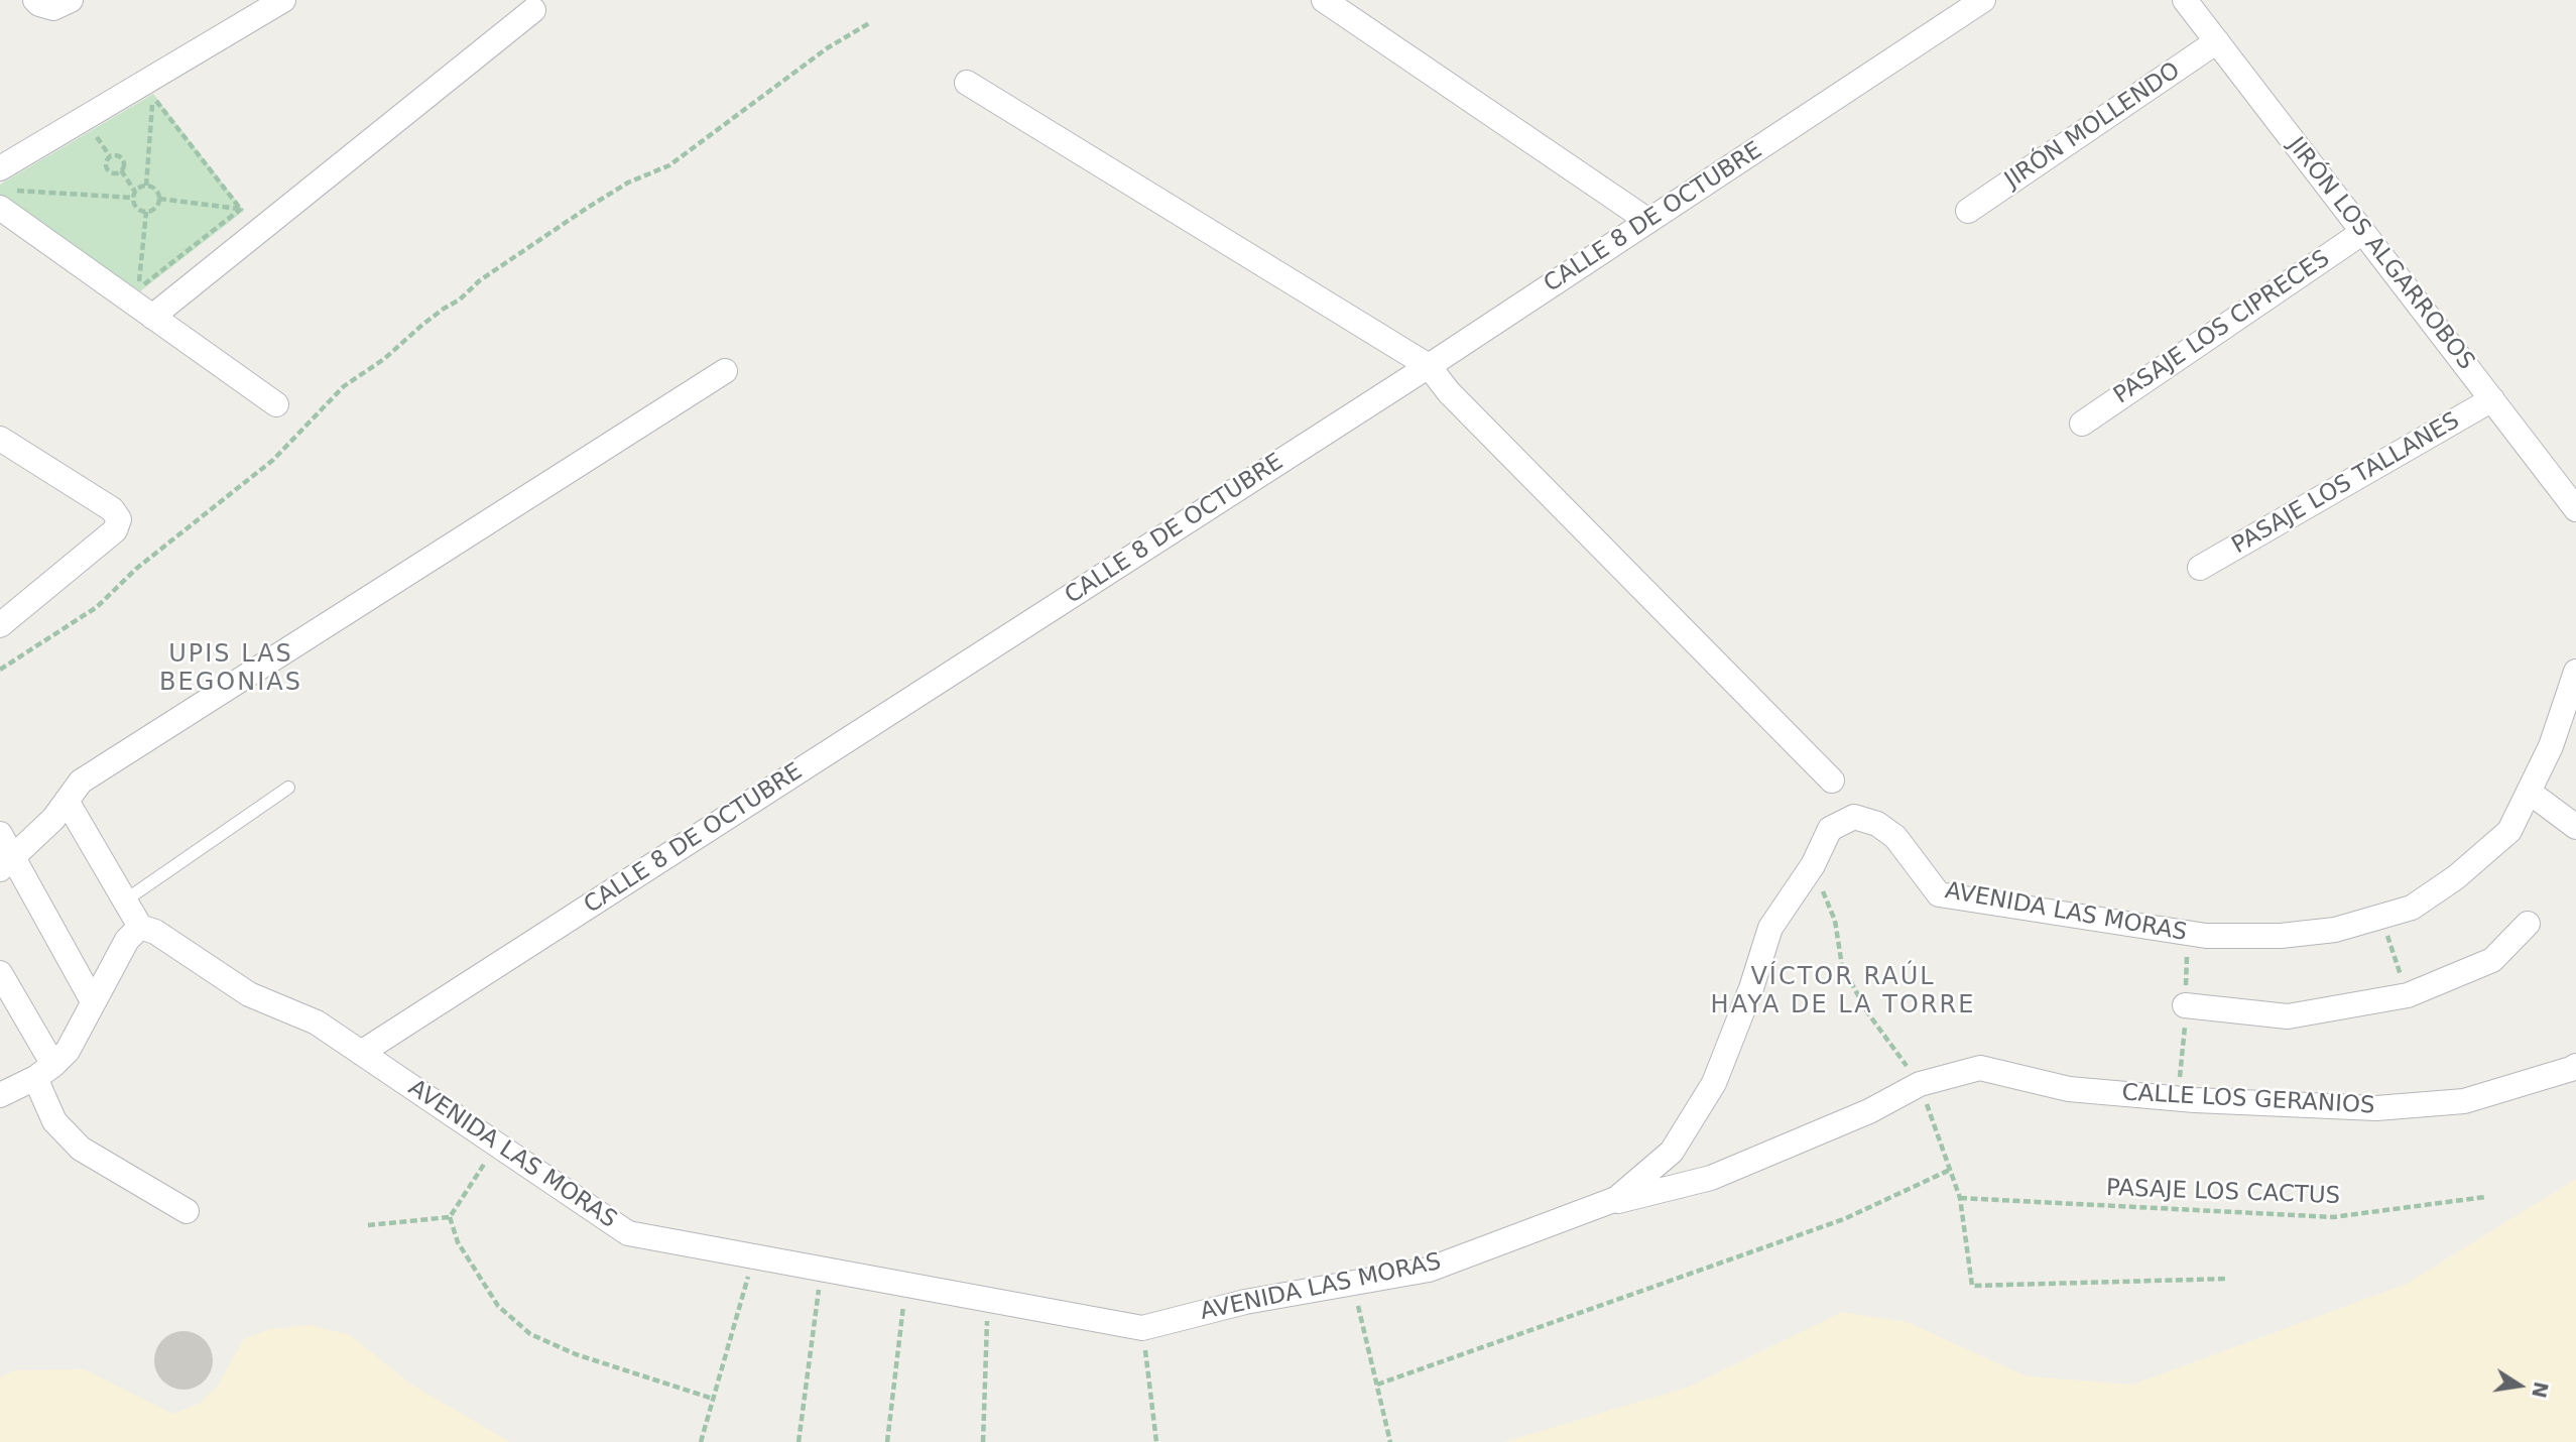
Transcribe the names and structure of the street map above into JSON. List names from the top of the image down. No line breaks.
{"streets":{"street":["JIRÓN MOLLENDO","CALLE 8 DE OCTUBRE","JIRÓN LOS ALGARROBOS","PASAJE LOS CIPRECES","PASAJE LOS TALLANES","AVENIDA LAS MORAS","CALLE LOS GERANIOS"],"path":["PASAJE LOS CACTUS"]},"crossings":[["JIRÓN MOLLENDO","JIRÓN LOS ALGARROBOS"],["CALLE 8 DE OCTUBRE","AVENIDA LAS MORAS"],["JIRÓN LOS ALGARROBOS","PASAJE LOS CIPRECES"],["JIRÓN LOS ALGARROBOS","PASAJE LOS TALLANES"],["AVENIDA LAS MORAS","CALLE LOS GERANIOS"]],"districts":["UPIS LAS BEGONIAS","VÍCTOR RAÚL HAYA DE LA TORRE"],"north":"right"}
